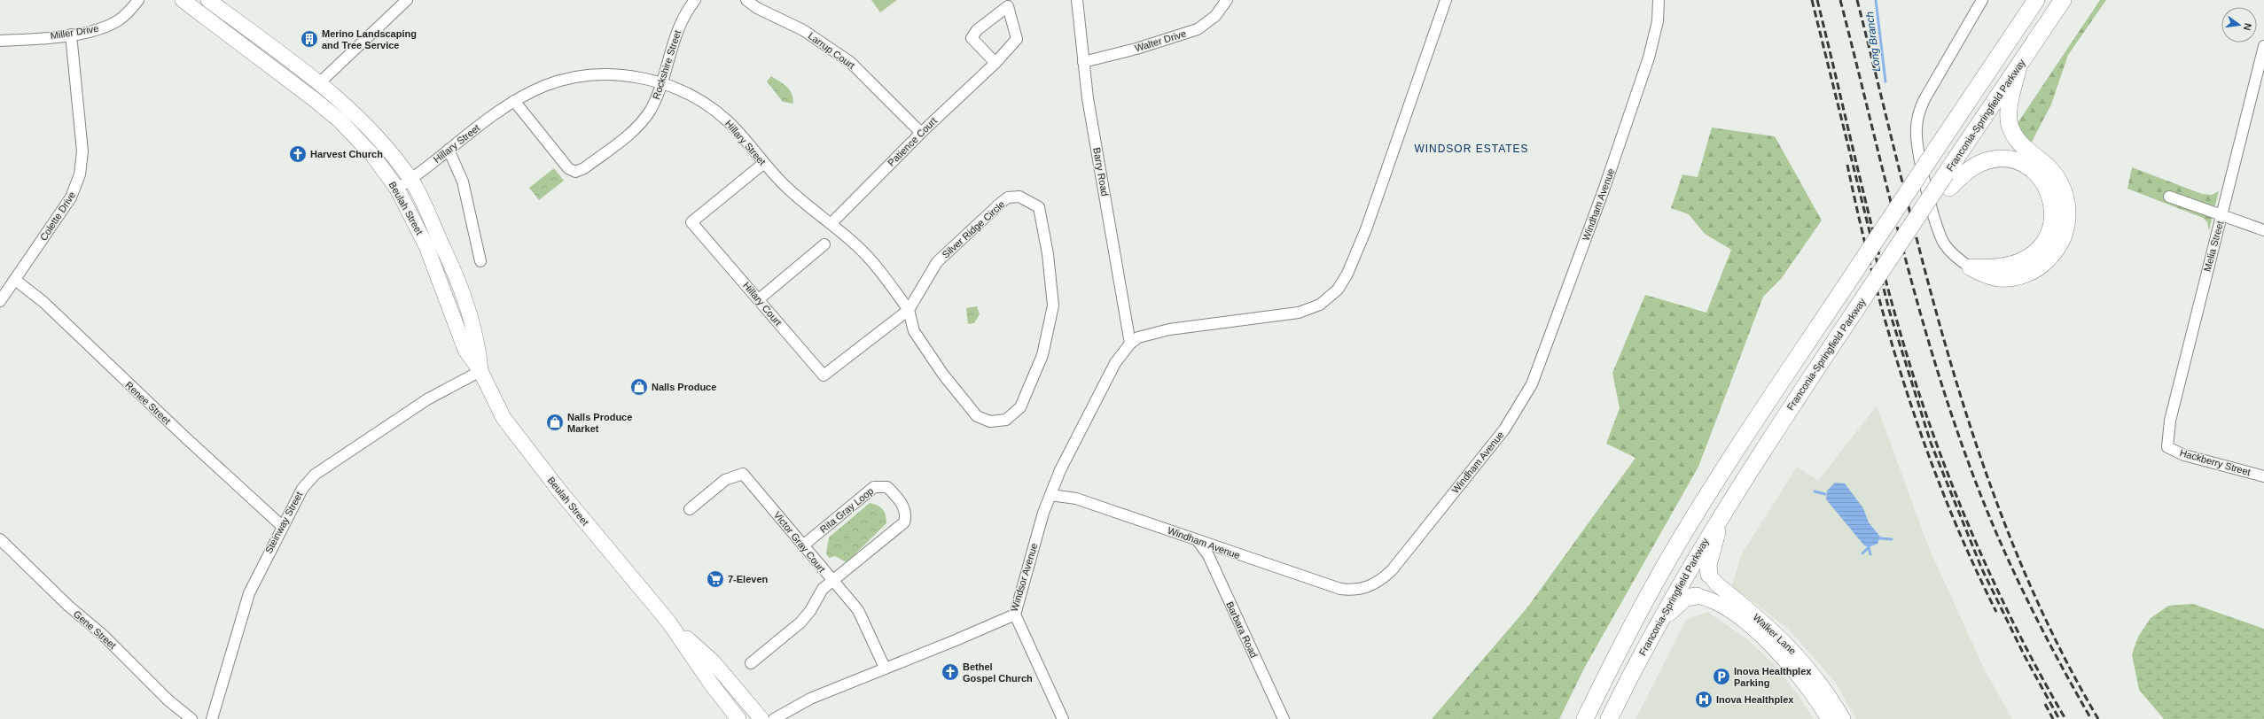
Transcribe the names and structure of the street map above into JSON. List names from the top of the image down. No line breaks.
{"streets":{"main road":["Franconia-Springfield Parkway","Beulah Street","Walker Lane"],"street":["Miller Drive","Walter Drive","Larrup Court","Rockshire Street","Patience Court","Hillary Street","Barry Road","Windham Avenue","Colette Drive","Silver Ridge Circle","Melia Street","Hillary Court","Renee Street","Hackberry Street","Rita Gray Loop","Steinway Street","Victor Gray Court","Windsor Avenue","Gene Street","Barbara Road"]},"crossings":[["Miller Drive","Colette Drive"],["Walter Drive","Barry Road"],["Larrup Court","Patience Court"],["Rockshire Street","Hillary Street"],["Patience Court","Hillary Street"],["Hillary Street","Beulah Street"],["Hillary Street","Silver Ridge Circle"],["Hillary Street","Hillary Court"],["Barry Road","Windsor Avenue"],["Windham Avenue","Windsor Avenue"],["Windham Avenue","Barbara Road"],["Beulah Street","Steinway Street"],["Colette Drive","Renee Street"],["Silver Ridge Circle","Hillary Court"],["Melia Street","Hackberry Street"],["Renee Street","Steinway Street"],["Rita Gray Loop","Victor Gray Court"],["Victor Gray Court","Windsor Avenue"]],"districts":["WINDSOR ESTATES"],"water":["Long Branch"],"places":{"building":["Merino Landscaping and Tree Service"],"church":["Harvest Church","Bethel Gospel Church"],"shop":["Nalls Produce","Nalls Produce Market"],"supermarket":["7-Eleven"],"parking":["Inova Healthplex Parking"],"hospital":["Inova Healthplex"]},"north":"right"}
